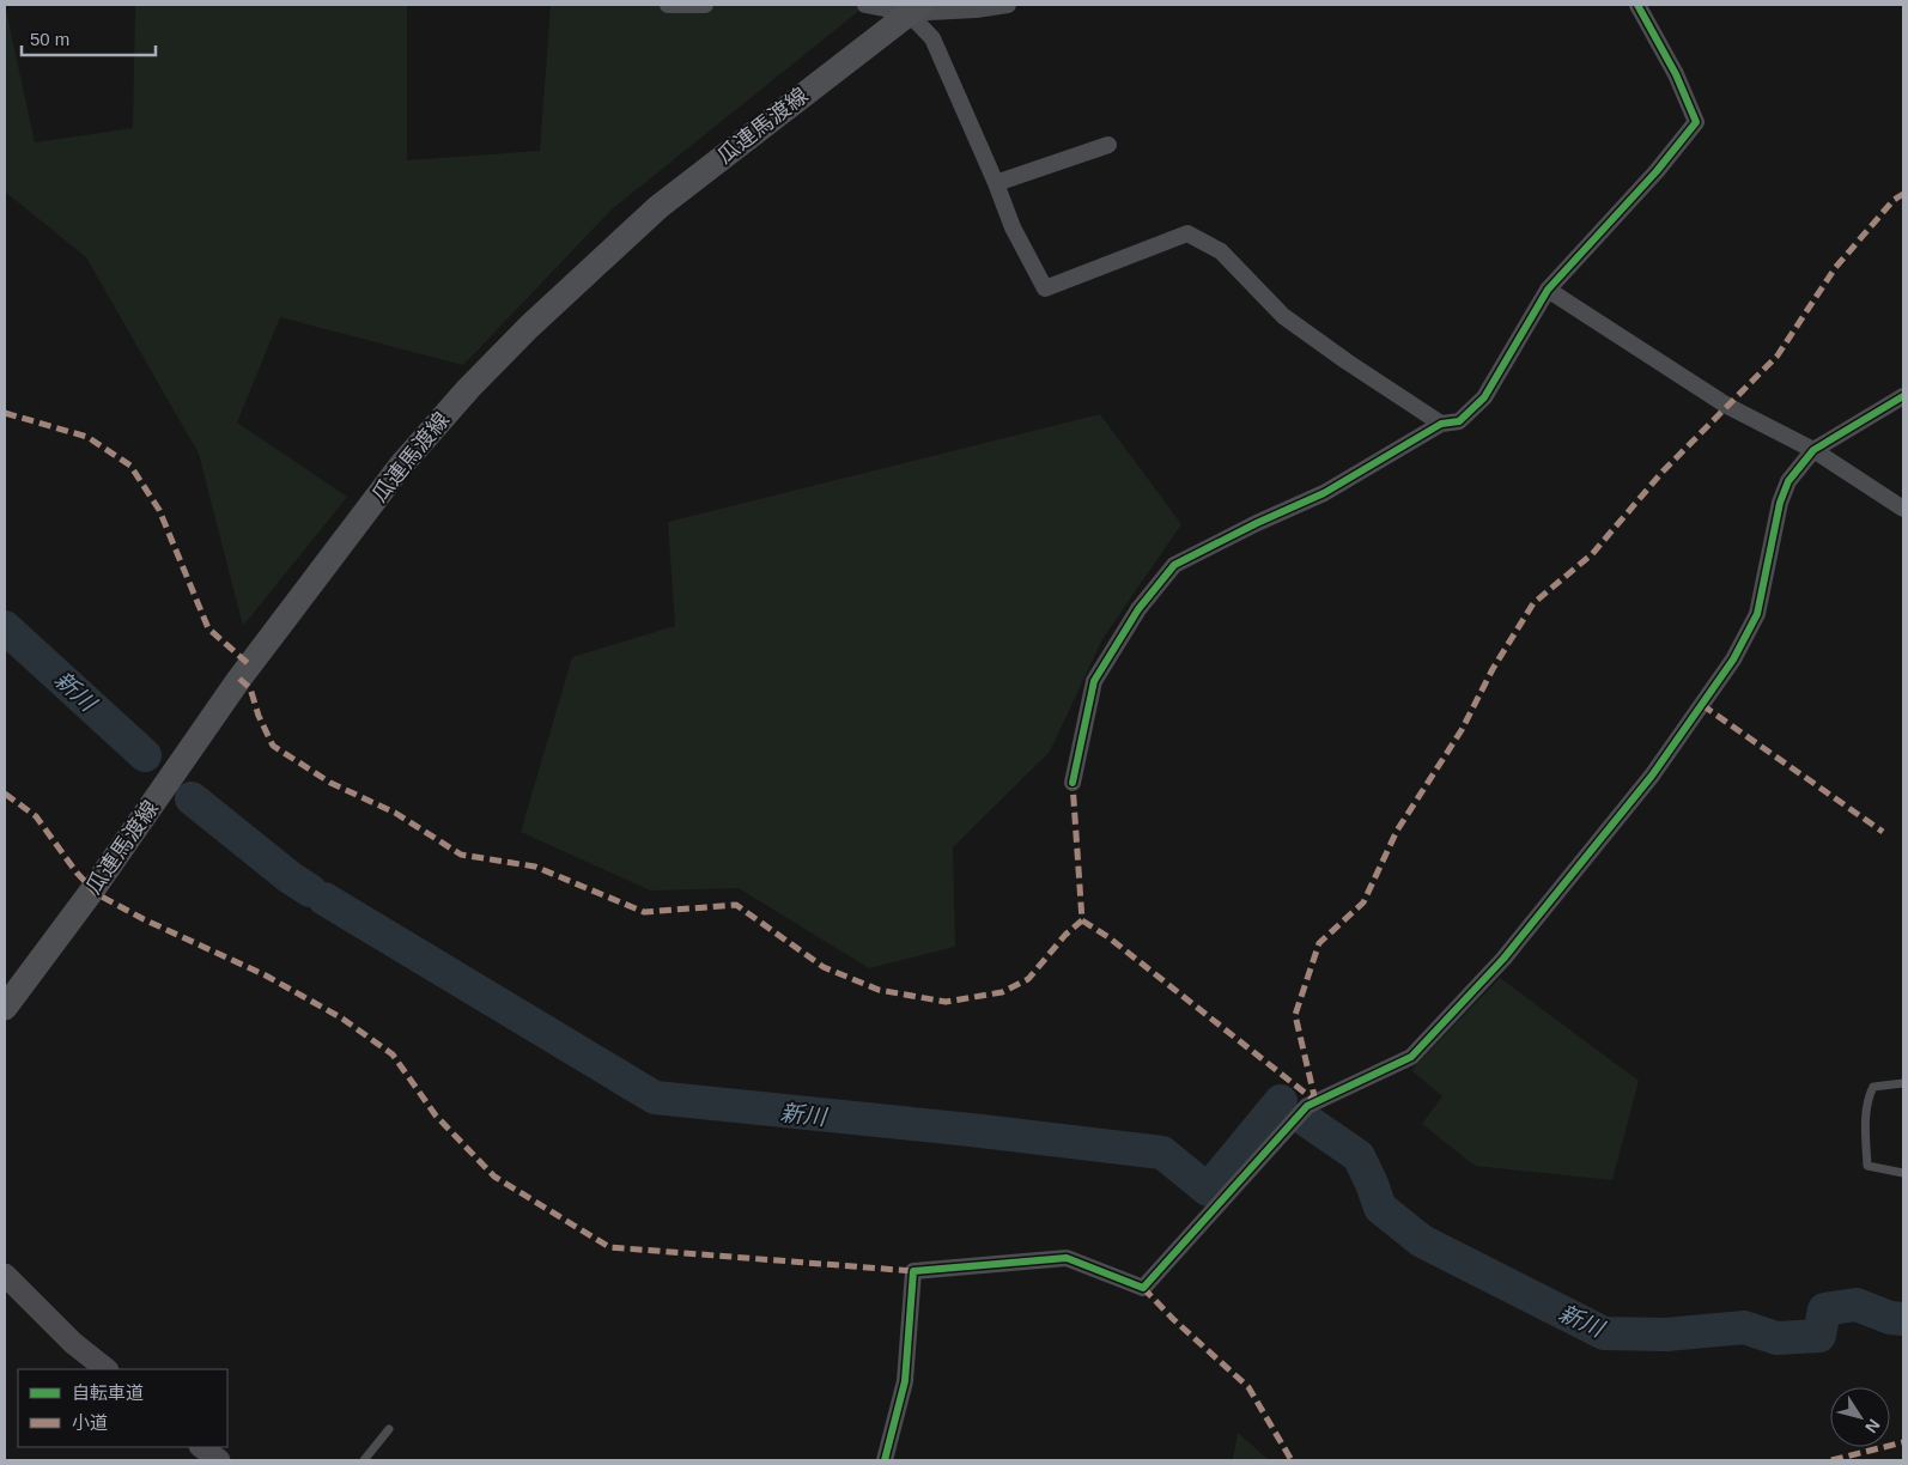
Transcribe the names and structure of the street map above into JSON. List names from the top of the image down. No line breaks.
{"streets":{"main road":["瓜連馬渡線"]},"water":["新川"],"legend":["自転車道","小道"],"scale_bar":"50 m","north":"bottom right"}
